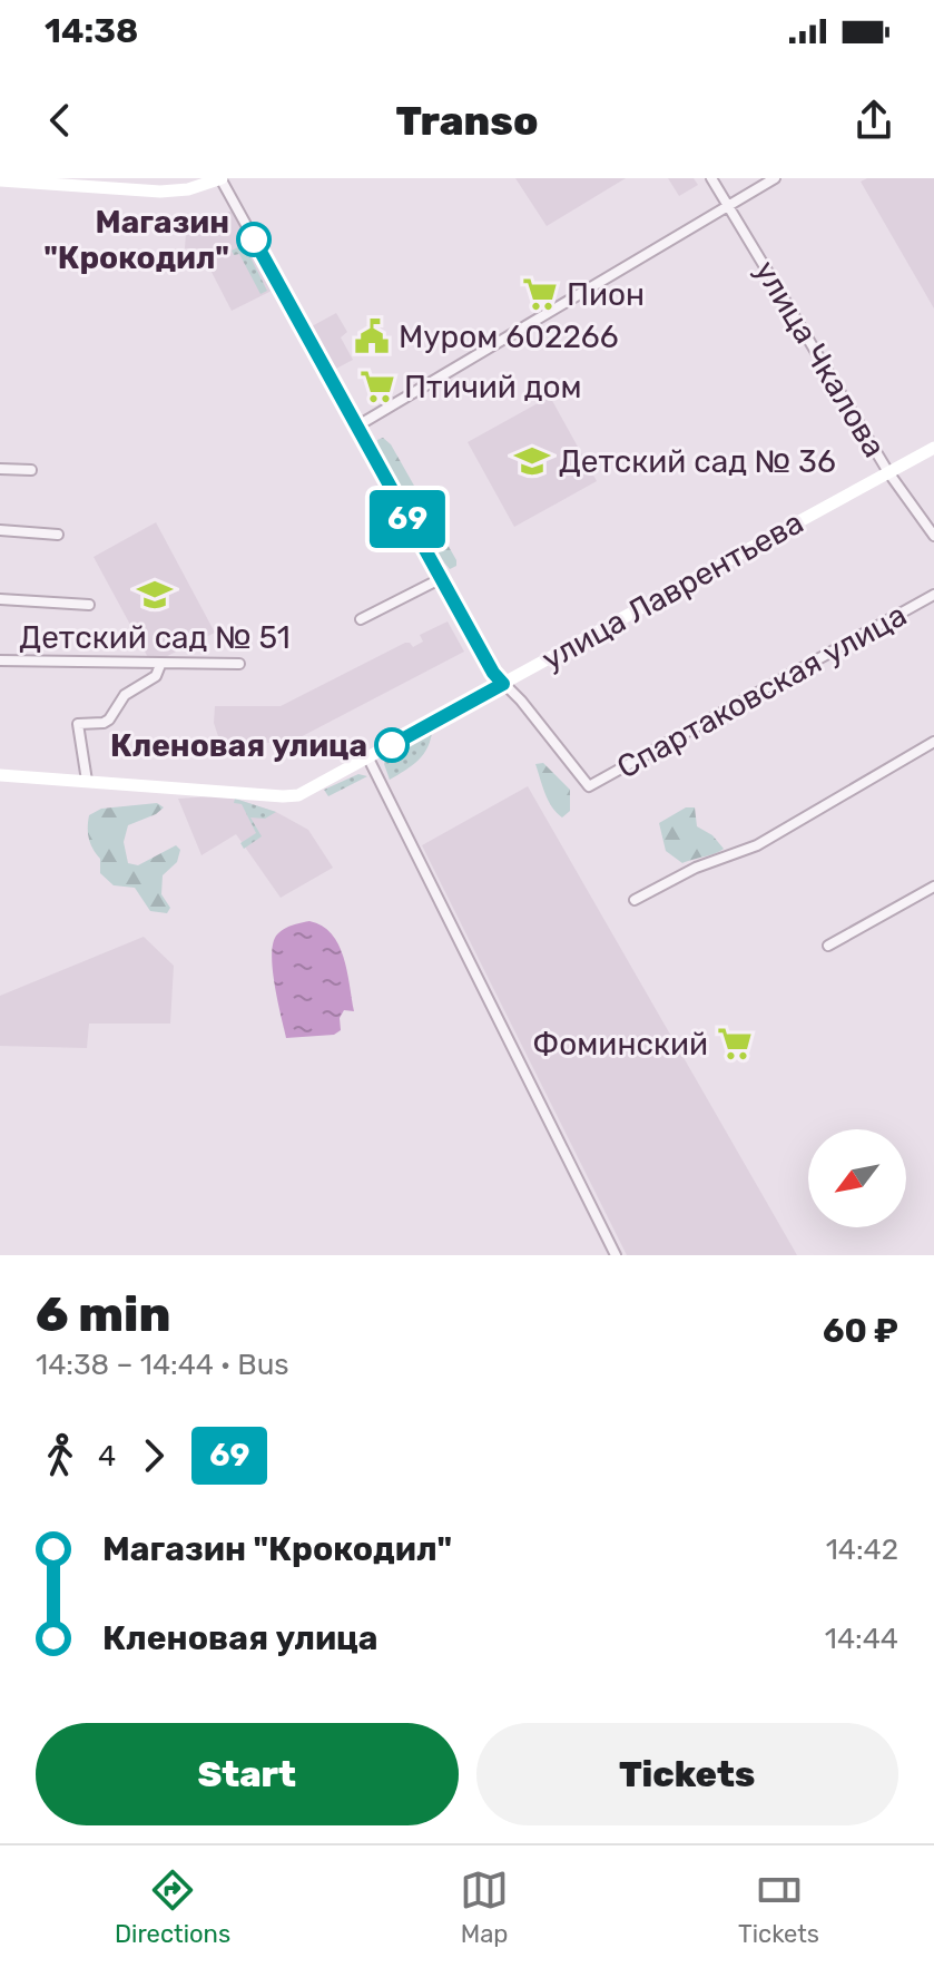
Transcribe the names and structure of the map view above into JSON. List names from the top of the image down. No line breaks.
{"streets":{"street":["улица Чкалова","улица Лаврентьева","Спартаковская улица"]},"crossings":[["улица Чкалова","улица Лаврентьева"],["улица Лаврентьева","Спартаковская улица"]],"places":{"other":["Магазин \"Крокодил\"","Кленовая улица"],"supermarket":["Пион","Птичий дом","Фоминский"],"public building":["Муром 602266"],"school or university":["Детский сад № 36","Детский сад № 51"]},"lines":["bus line 69"],"north":"bottom left","page":{"status":"14:38","header":"Transo","on_map":"69","heading":["6 min","14:38 – 14:44 · Bus","60 ₽"],"legs":["4","69"],"list":[{"name":"Магазин \"Крокодил\"","value":"14:42"},{"name":"Кленовая улица","value":"14:44"}],"buttons":["Start","Tickets"],"tabs":["Directions","Map","Tickets"]}}
